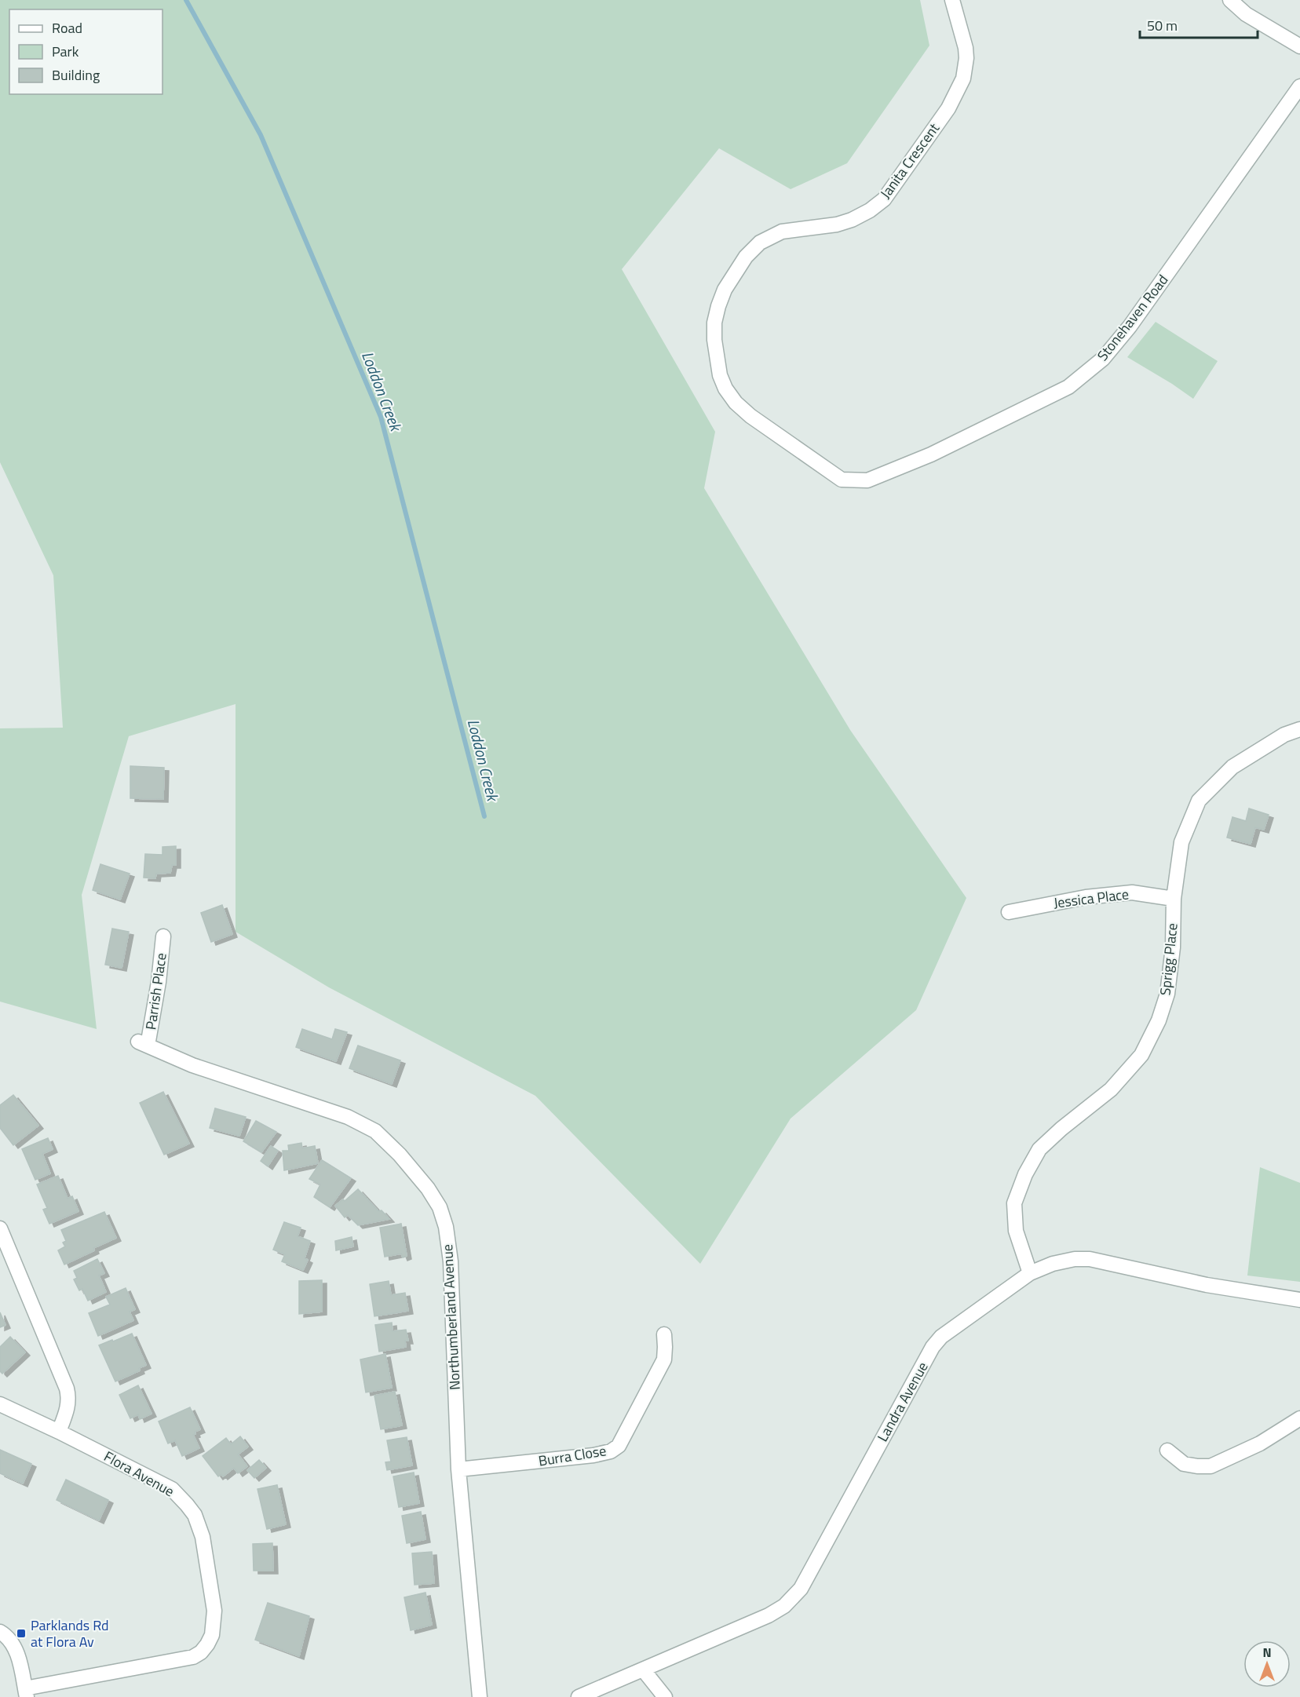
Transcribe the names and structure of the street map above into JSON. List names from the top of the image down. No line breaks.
{"streets":{"street":["Janita Crescent","Stonehaven Road","Jessica Place","Sprigg Place","Parrish Place","Northumberland Avenue","Landra Avenue","Burra Close","Flora Avenue"]},"crossings":[["Janita Crescent","Stonehaven Road"],["Jessica Place","Sprigg Place"],["Sprigg Place","Landra Avenue"],["Parrish Place","Northumberland Avenue"],["Northumberland Avenue","Burra Close"]],"water":["Loddon Creek"],"places":{"transit":["Parklands Rd at Flora Av"]},"legend":["Road","Park","Building"],"scale_bar":"50 m","north":"top"}
